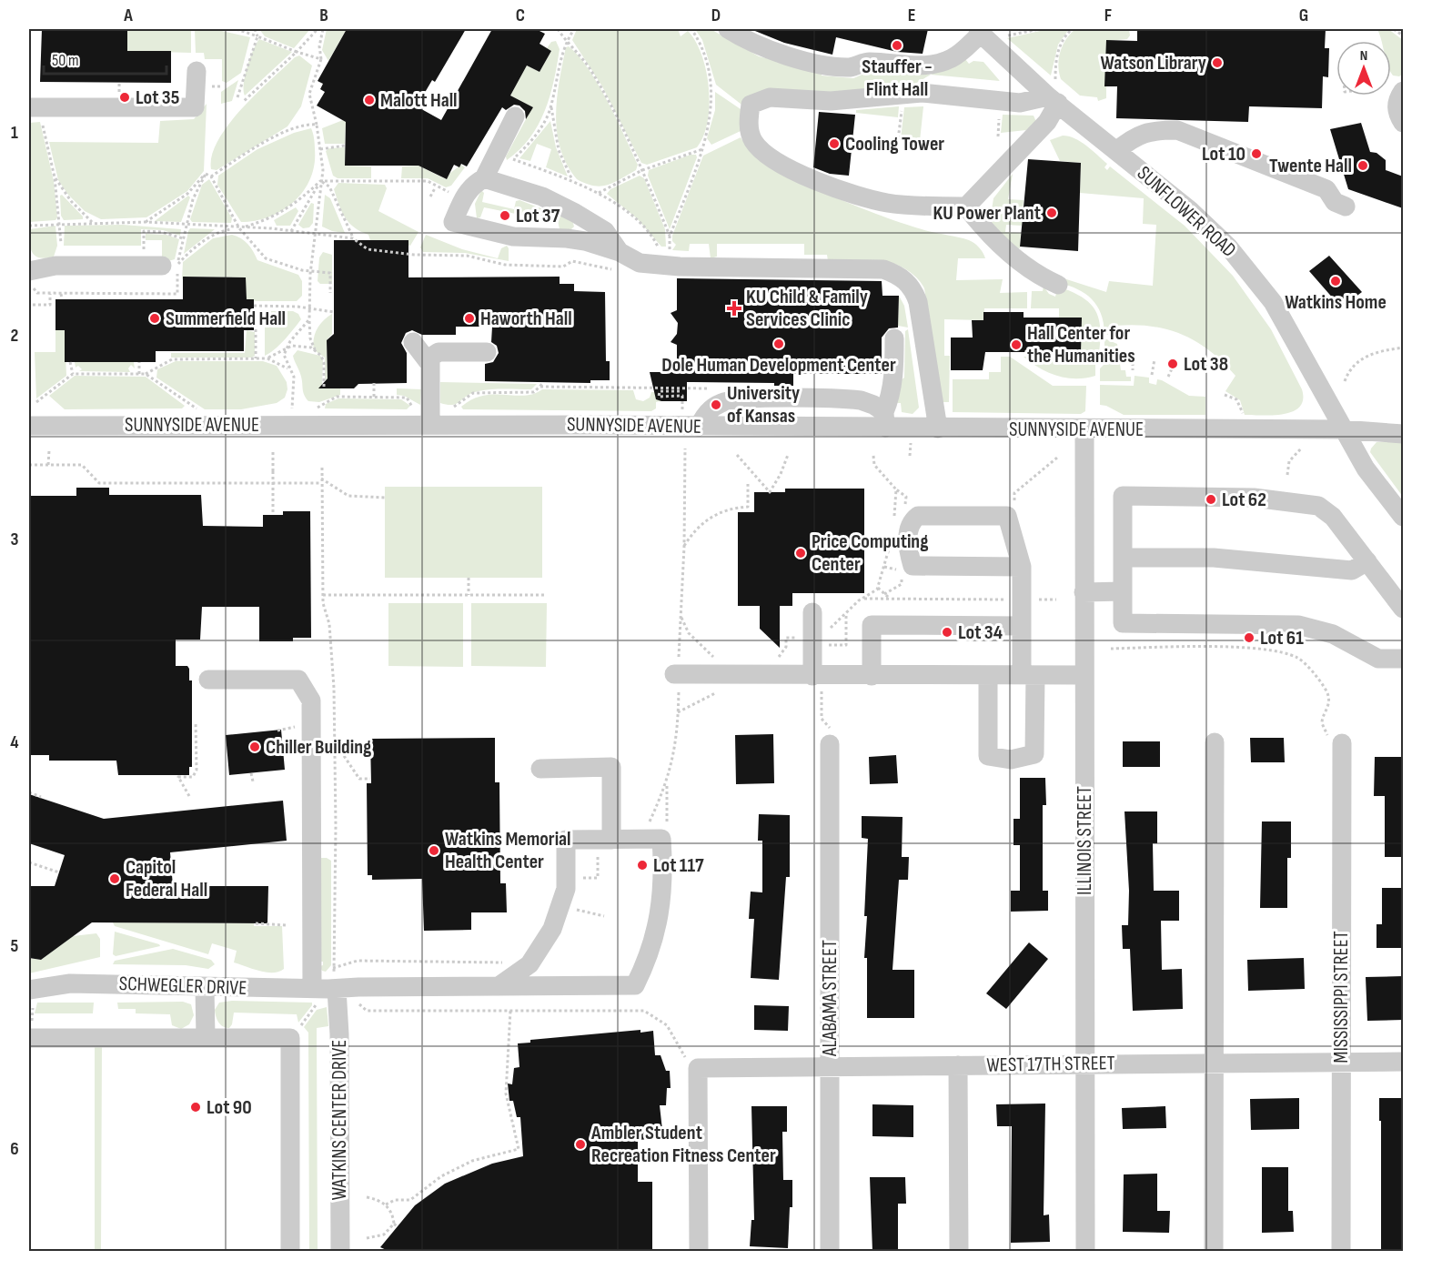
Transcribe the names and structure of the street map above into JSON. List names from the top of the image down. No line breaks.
{"streets":{"street":["SUNFLOWER ROAD","SUNNYSIDE AVENUE","ILLINOIS STREET","SCHWEGLER DRIVE","MISSISSIPPI STREET","ALABAMA STREET","WEST 17TH STREET","WATKINS CENTER DRIVE"]},"crossings":[["SUNFLOWER ROAD","SUNNYSIDE AVENUE"],["SUNNYSIDE AVENUE","ILLINOIS STREET"],["ILLINOIS STREET","WEST 17TH STREET"],["SCHWEGLER DRIVE","WATKINS CENTER DRIVE"],["MISSISSIPPI STREET","WEST 17TH STREET"],["ALABAMA STREET","WEST 17TH STREET"]],"places":{"other":["Stauffer - Flint Hall","Watson Library","Lot 35","Malott Hall","Cooling Tower","Lot 10","Twente Hall","KU Power Plant","Lot 37","Watkins Home","Summerfield Hall","Haworth Hall","Dole Human Development Center","Hall Center for the Humanities","Lot 38","University of Kansas","Lot 62","Price Computing Center","Lot 34","Lot 61","Chiller Building","Watkins Memorial Health Center","Lot 117","Capitol Federal Hall","Lot 90","Ambler Student Recreation Fitness Center"],"health":["KU Child & Family Services Clinic"]},"scale_bar":"50 m","north":"top","grid":{"columns":["A","B","C","D","E","F","G"],"rows":["1","2","3","4","5","6"]}}
